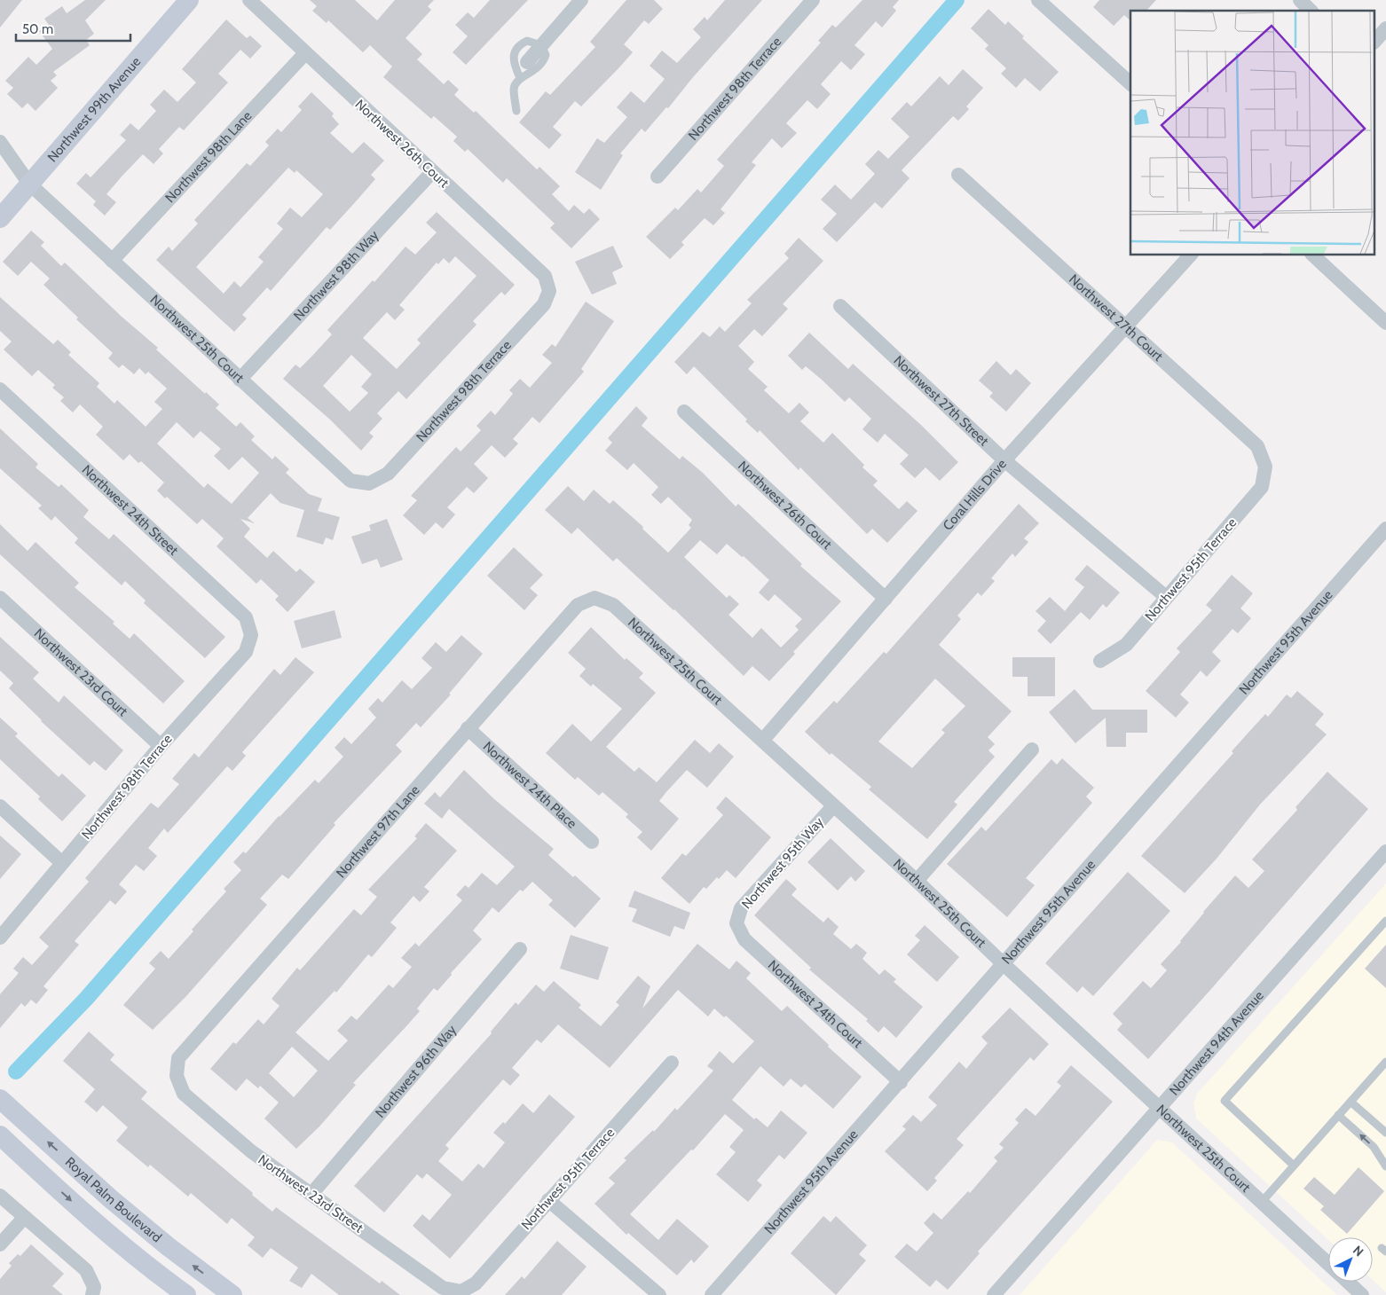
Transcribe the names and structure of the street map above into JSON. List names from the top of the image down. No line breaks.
{"streets":{"main road":["Northwest 99th Avenue","Royal Palm Boulevard"],"street":["Northwest 98th Terrace","Northwest 26th Court","Northwest 98th Lane","Northwest 98th Way","Northwest 27th Court","Northwest 25th Court","Northwest 27th Street","Coral Hills Drive","Northwest 24th Street","Northwest 95th Terrace","Northwest 95th Avenue","Northwest 23rd Court","Northwest 24th Place","Northwest 97th Lane","Northwest 95th Way","Northwest 24th Court","Northwest 94th Avenue","Northwest 96th Way","Northwest 23rd Street"]},"crossings":[["Northwest 98th Terrace","Northwest 26th Court"],["Northwest 98th Terrace","Northwest 25th Court"],["Northwest 98th Terrace","Northwest 24th Street"],["Northwest 98th Terrace","Northwest 23rd Court"],["Northwest 99th Avenue","Northwest 25th Court"],["Northwest 26th Court","Northwest 98th Lane"],["Northwest 26th Court","Northwest 98th Way"],["Northwest 26th Court","Coral Hills Drive"],["Northwest 98th Lane","Northwest 25th Court"],["Northwest 98th Way","Northwest 25th Court"],["Northwest 27th Court","Coral Hills Drive"],["Northwest 27th Court","Northwest 95th Terrace"],["Northwest 25th Court","Coral Hills Drive"],["Northwest 25th Court","Northwest 95th Avenue"],["Northwest 25th Court","Northwest 97th Lane"],["Northwest 25th Court","Northwest 95th Way"],["Northwest 25th Court","Northwest 94th Avenue"],["Northwest 27th Street","Coral Hills Drive"],["Northwest 27th Street","Northwest 95th Terrace"],["Northwest 95th Terrace","Northwest 23rd Street"],["Northwest 95th Avenue","Northwest 24th Court"],["Northwest 24th Place","Northwest 97th Lane"],["Northwest 97th Lane","Northwest 23rd Street"],["Northwest 95th Way","Northwest 24th Court"],["Northwest 96th Way","Northwest 23rd Street"]],"scale_bar":"50 m","north":"top right"}
